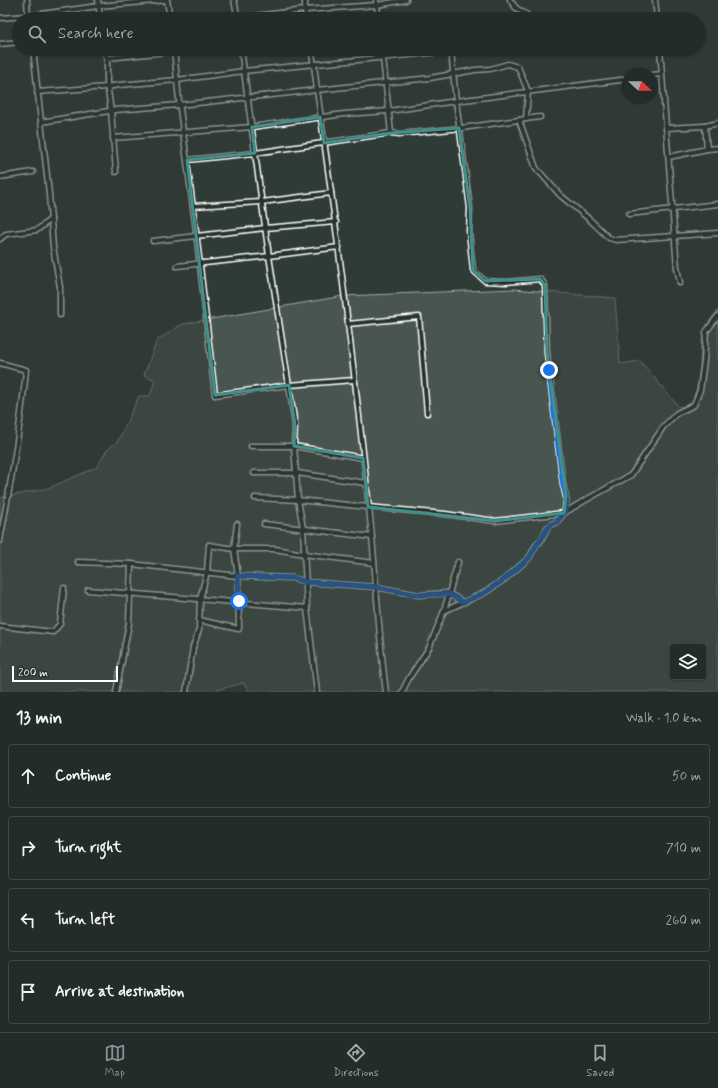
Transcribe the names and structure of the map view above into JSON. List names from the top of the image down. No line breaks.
{"scale_bar":"200 m","north":"right","page":{"search":"Search here","scale":"200 m","heading":["13 min","Walk · 1.0 km"],"list":[["Continue","50 m"],["Turn right","710 m"],["Turn left","260 m"],"Arrive at destination"],"nav":["Map","Directions","Saved"]}}
